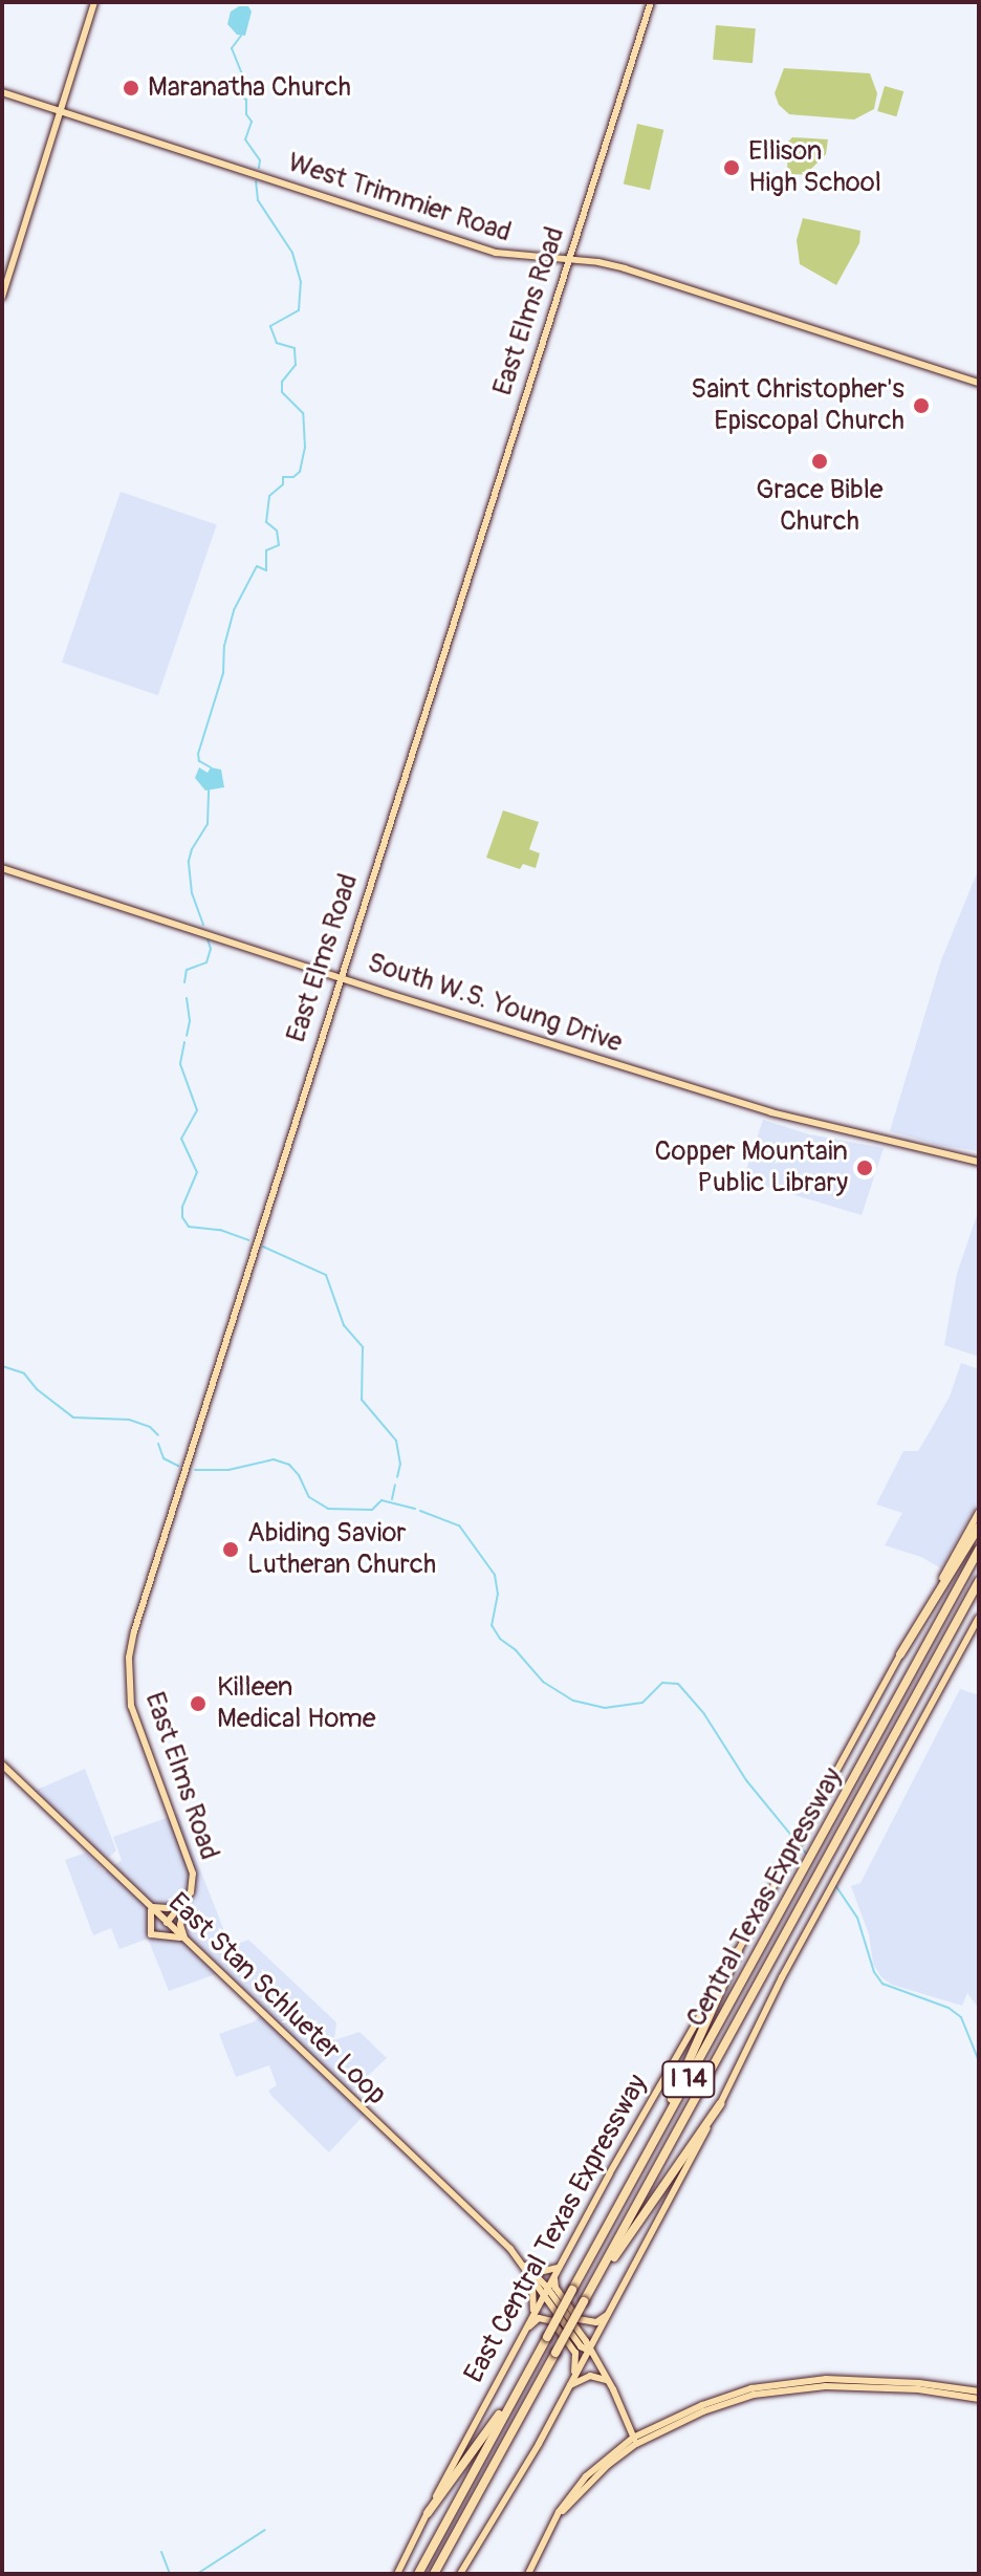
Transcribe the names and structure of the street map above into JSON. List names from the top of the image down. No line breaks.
{"streets":{"highway":["Central Texas Expressway","I 14"],"main road":["West Trimmier Road","East Elms Road","South W.S. Young Drive","East Stan Schlueter Loop","East Central Texas Expressway"]},"crossings":[["West Trimmier Road","East Elms Road"],["East Elms Road","South W.S. Young Drive"],["East Elms Road","East Stan Schlueter Loop"],["East Stan Schlueter Loop","East Central Texas Expressway"]],"places":["Maranatha Church","Ellison High School","Saint Christopher's Episcopal Church","Grace Bible Church","Copper Mountain Public Library","Abiding Savior Lutheran Church","Killeen Medical Home"]}
